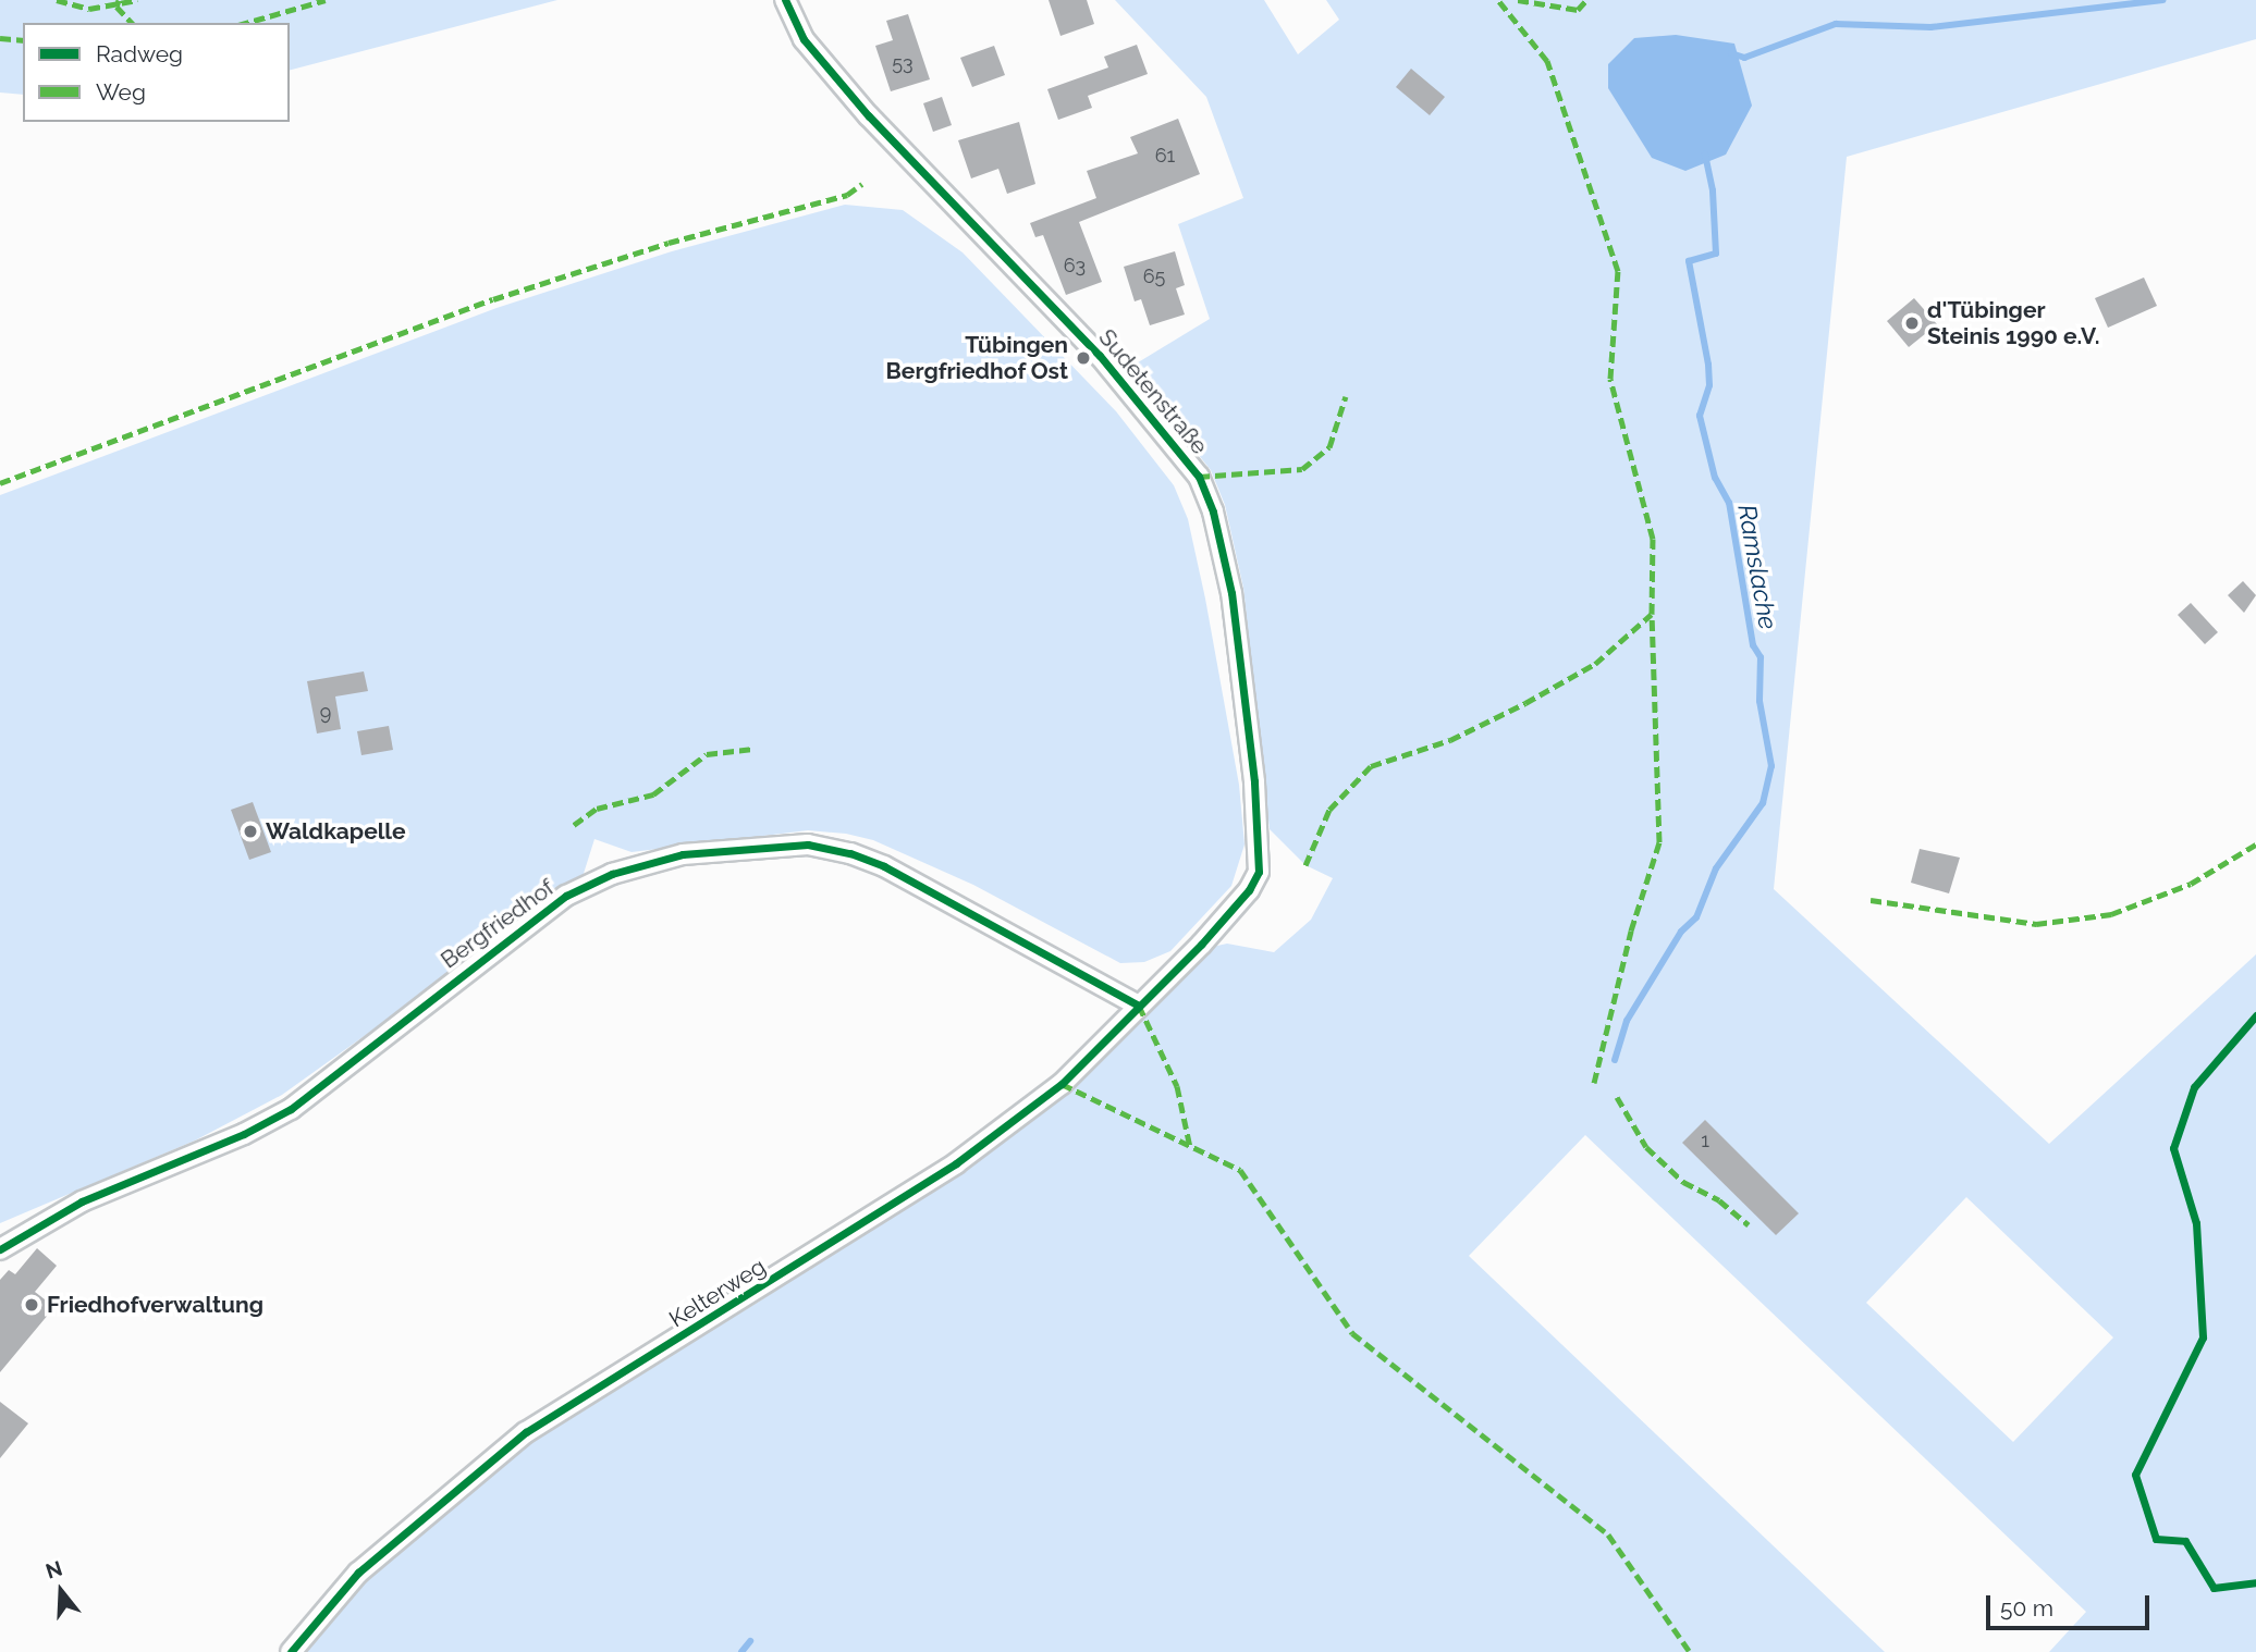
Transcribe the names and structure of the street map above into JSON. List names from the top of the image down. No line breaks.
{"streets":{"street":["Sudetenstraße","Bergfriedhof","Kelterweg"]},"crossings":[["Sudetenstraße","Bergfriedhof"],["Sudetenstraße","Kelterweg"],["Bergfriedhof","Kelterweg"]],"water":["Ramslache"],"places":["d'Tübinger Steinis 1990 e.V.","Tübingen Bergfriedhof Ost","Waldkapelle","Friedhofverwaltung"],"house_numbers":["53","61","63","65","9","1"],"legend":["Radweg","Weg"],"scale_bar":"50 m","north":"top"}
